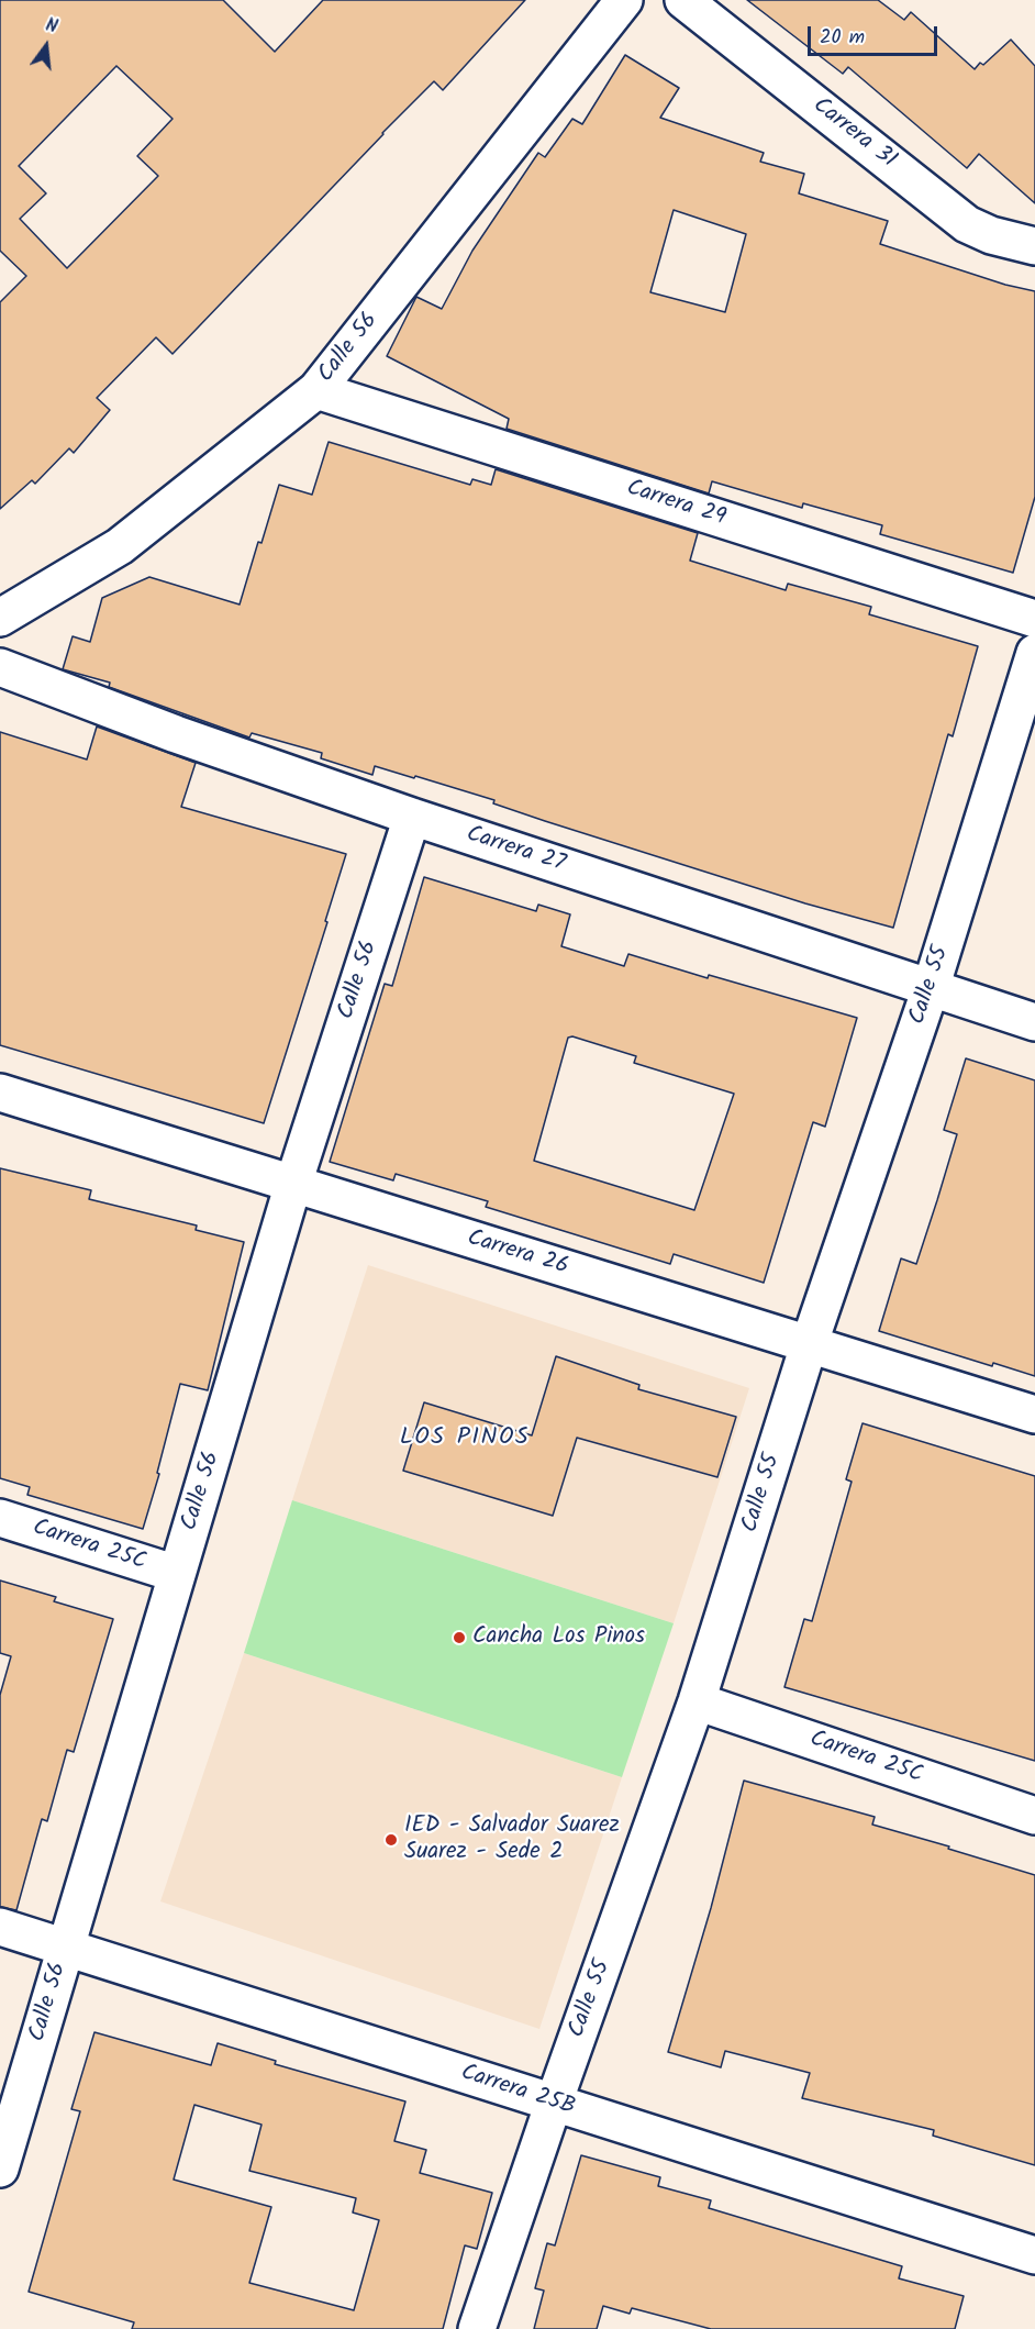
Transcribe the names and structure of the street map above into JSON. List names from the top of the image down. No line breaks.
{"streets":{"street":["Carrera 31","Calle 56","Carrera 29","Carrera 27","Calle 55","Carrera 26","Carrera 25C","Carrera 25B"]},"crossings":[["Calle 56","Carrera 29"],["Calle 56","Carrera 27"],["Calle 56","Carrera 26"],["Calle 56","Carrera 25C"],["Calle 56","Carrera 25B"],["Carrera 27","Calle 55"],["Calle 55","Carrera 26"],["Calle 55","Carrera 25C"],["Calle 55","Carrera 25B"]],"districts":["LOS PINOS"],"places":["Cancha Los Pinos","IED - Salvador Suarez Suarez - Sede 2"],"scale_bar":"20 m","north":"top"}
